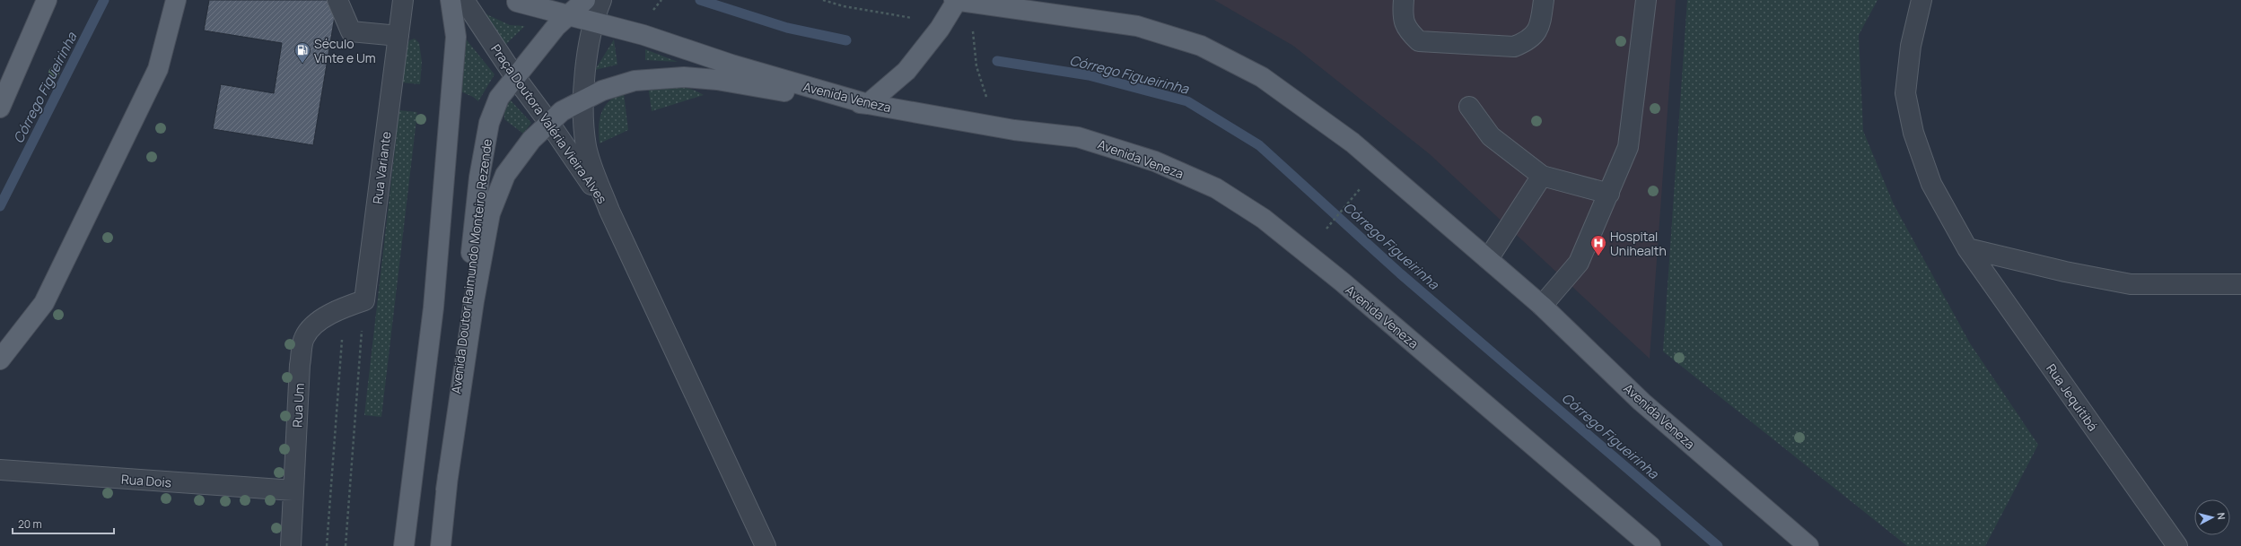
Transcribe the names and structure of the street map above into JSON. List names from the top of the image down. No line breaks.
{"streets":{"main road":["Avenida Veneza","Avenida Doutor Raimundo Monteiro Rezende"],"street":["Praça Doutora Valéria Vieira Alves","Rua Variante","Rua Jequitibá","Rua Um","Rua Dois"]},"crossings":[["Avenida Veneza","Praça Doutora Valéria Vieira Alves"],["Avenida Veneza","Avenida Doutor Raimundo Monteiro Rezende"],["Praça Doutora Valéria Vieira Alves","Avenida Doutor Raimundo Monteiro Rezende"],["Rua Variante","Rua Um"],["Rua Um","Rua Dois"]],"water":["Córrego Figueirinha"],"places":{"fuel station":["Século Vinte e Um"],"hospital":["Hospital Unihealth"]},"scale_bar":"20 m","north":"right"}
